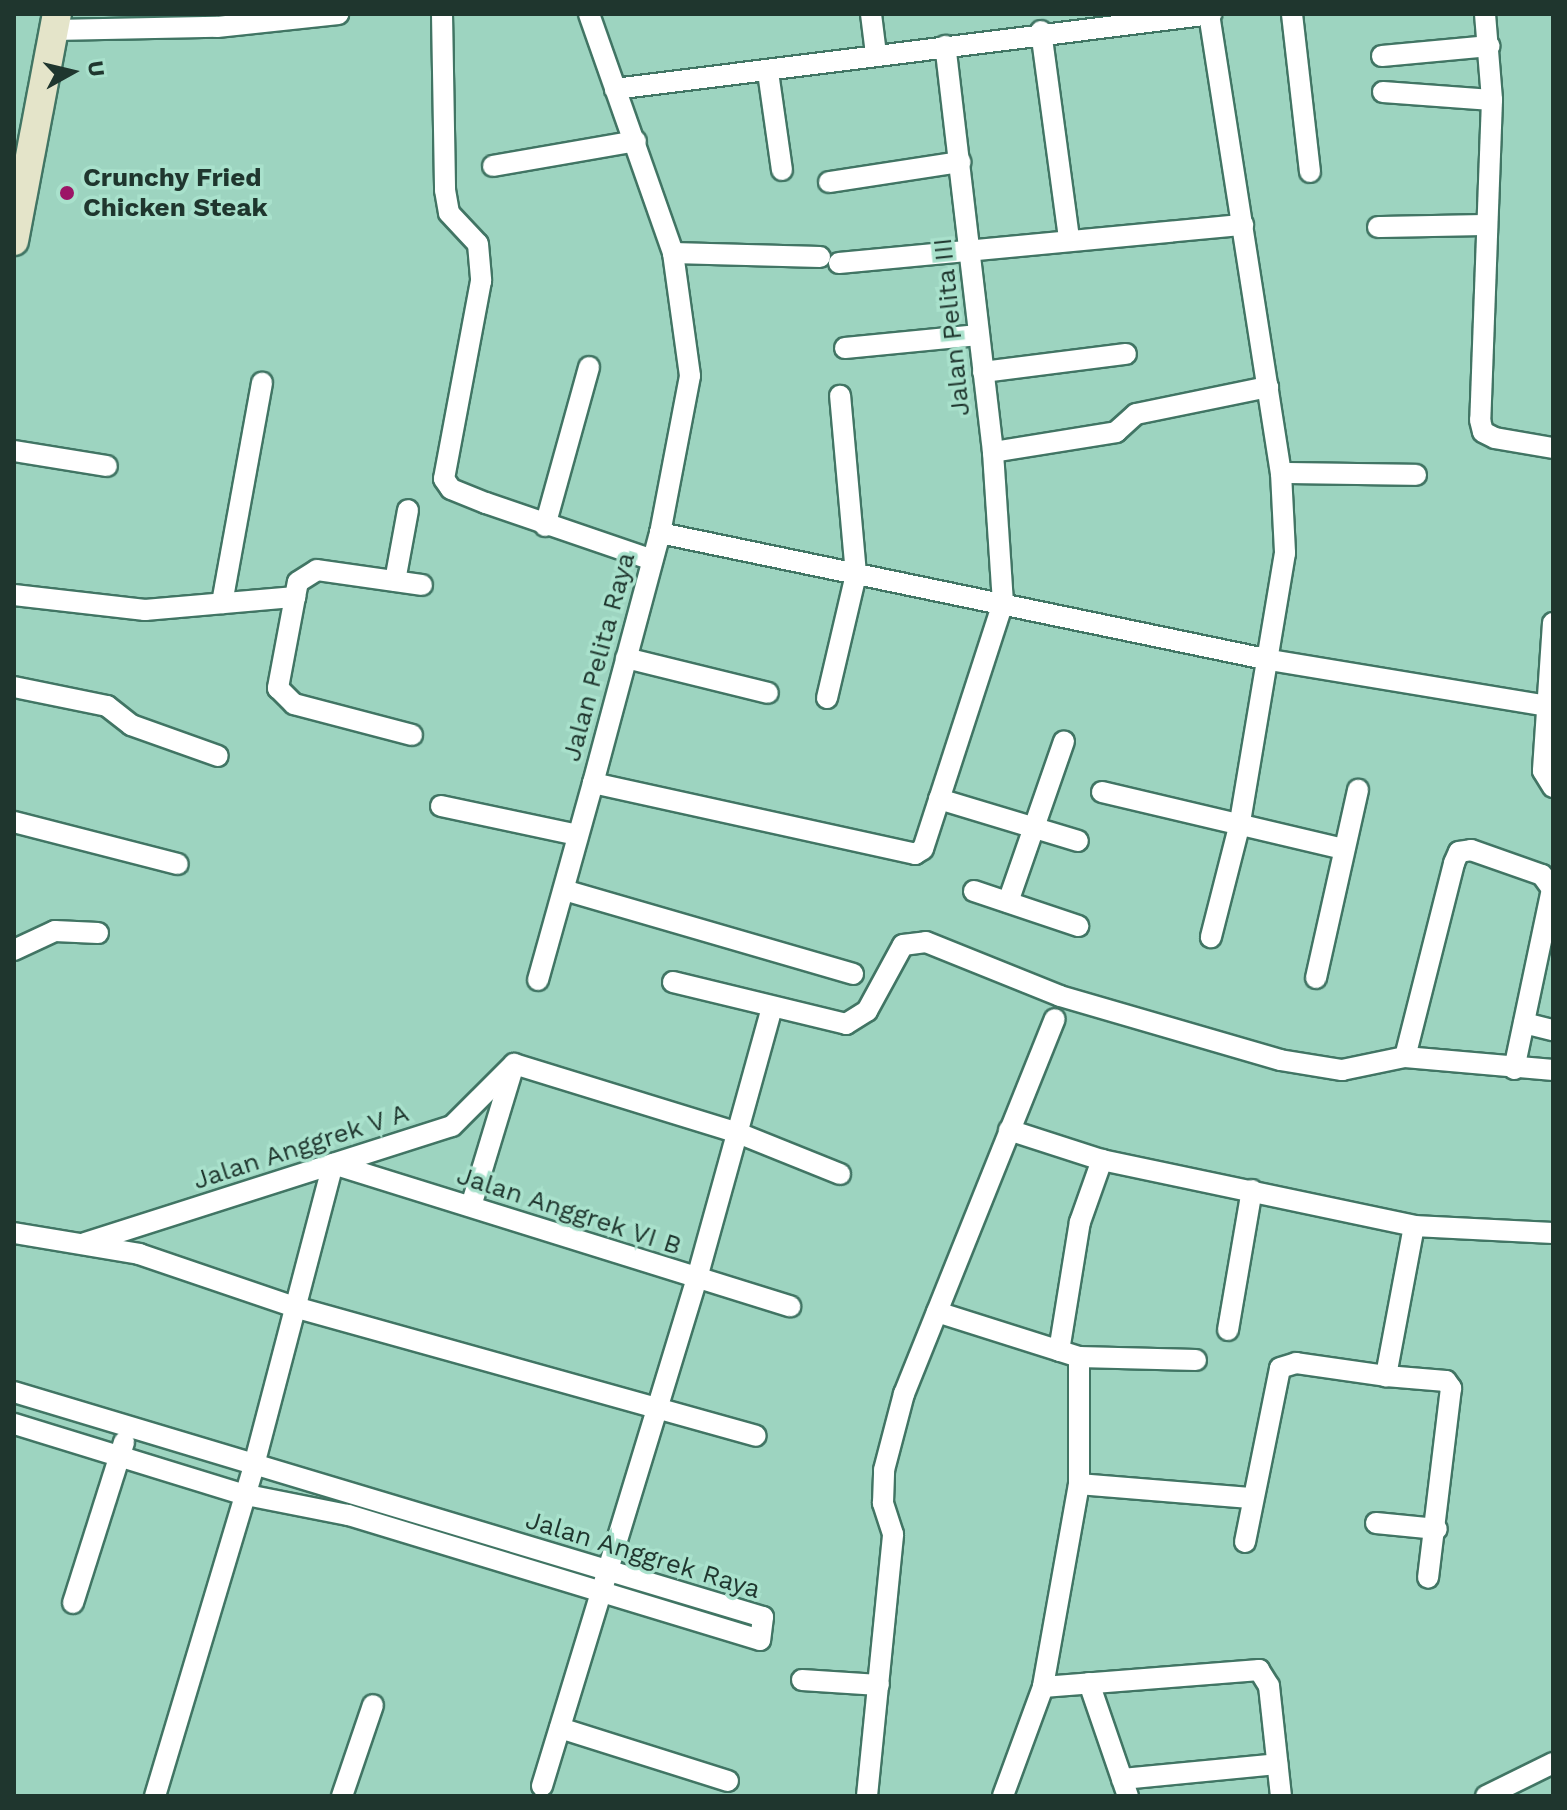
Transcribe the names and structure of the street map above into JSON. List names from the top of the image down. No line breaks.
{"streets":{"street":["Jalan Pelita III","Jalan Pelita Raya","Jalan Anggrek V A","Jalan Anggrek VI B","Jalan Anggrek Raya"]},"crossings":[["Jalan Pelita III","Jalan Pelita Raya"],["Jalan Anggrek V A","Jalan Anggrek VI B"]],"places":["Crunchy Fried Chicken Steak"],"north":"right"}
